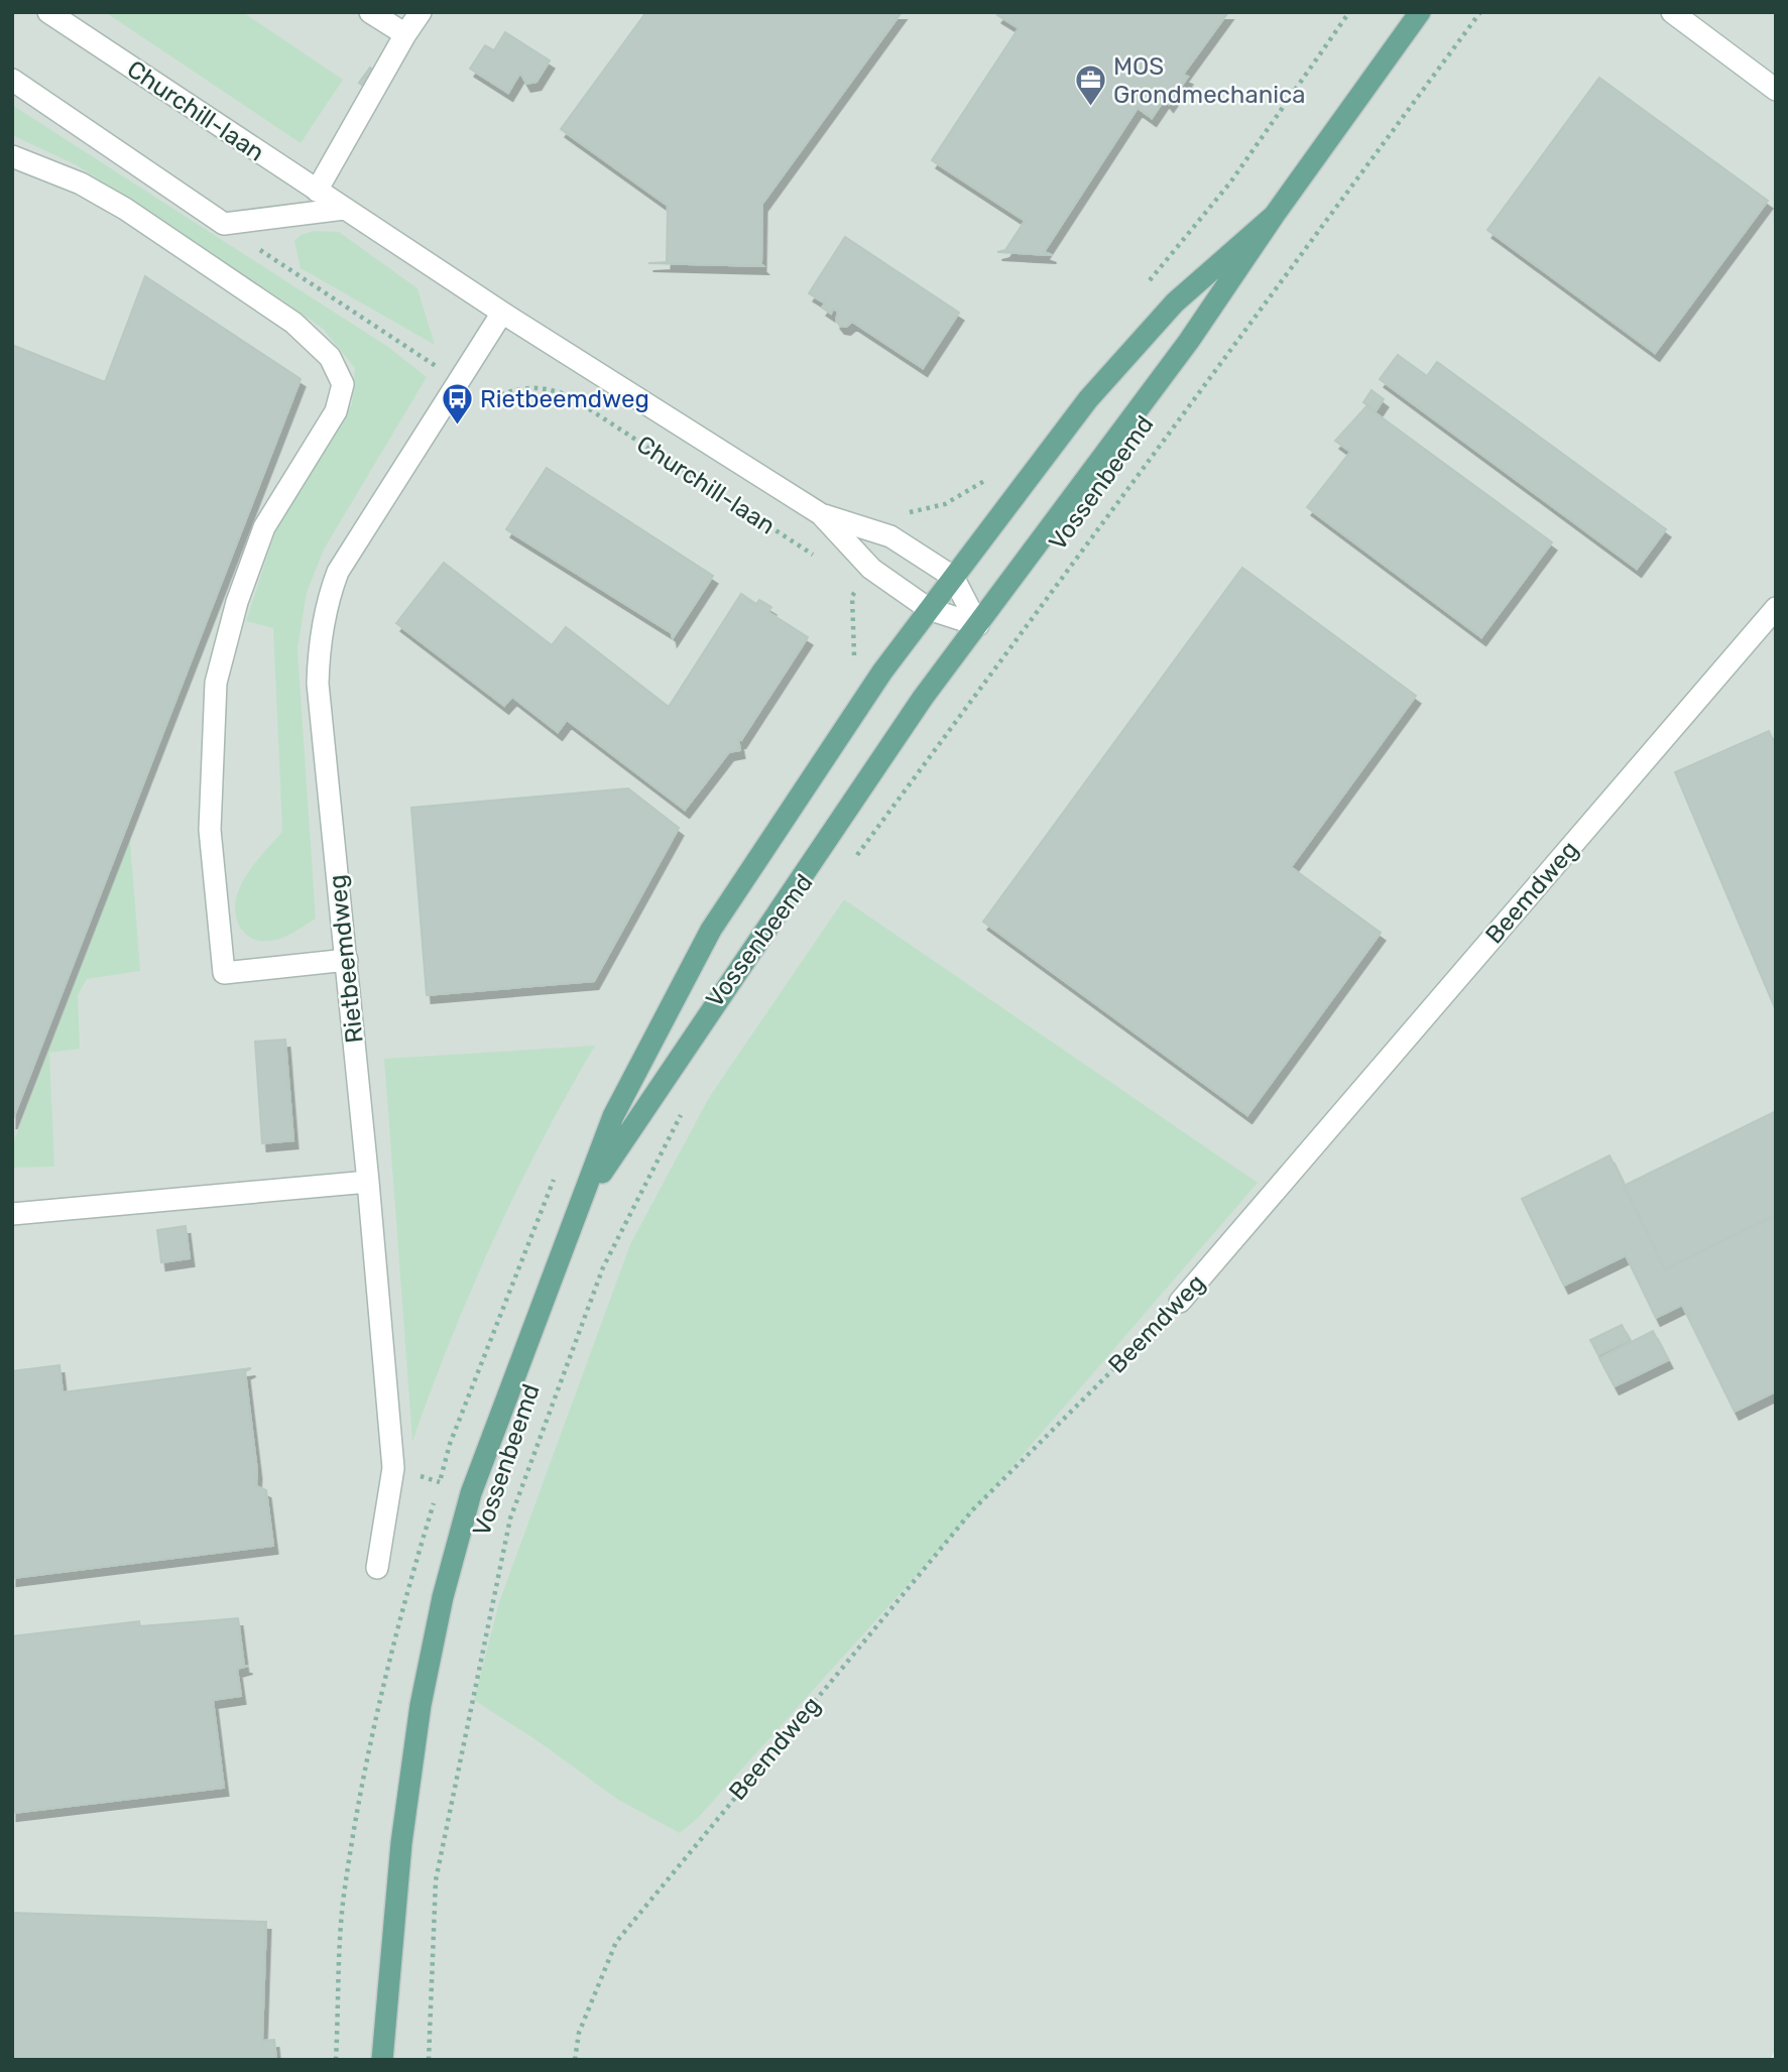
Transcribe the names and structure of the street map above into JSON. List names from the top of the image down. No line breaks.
{"streets":{"main road":["Vossenbeemd"],"street":["Churchill-laan","Beemdweg","Rietbeemdweg"]},"crossings":[["Churchill-laan","Vossenbeemd"],["Churchill-laan","Rietbeemdweg"]],"places":{"office":["MOS Grondmechanica"],"bus stop":["Rietbeemdweg"]}}
